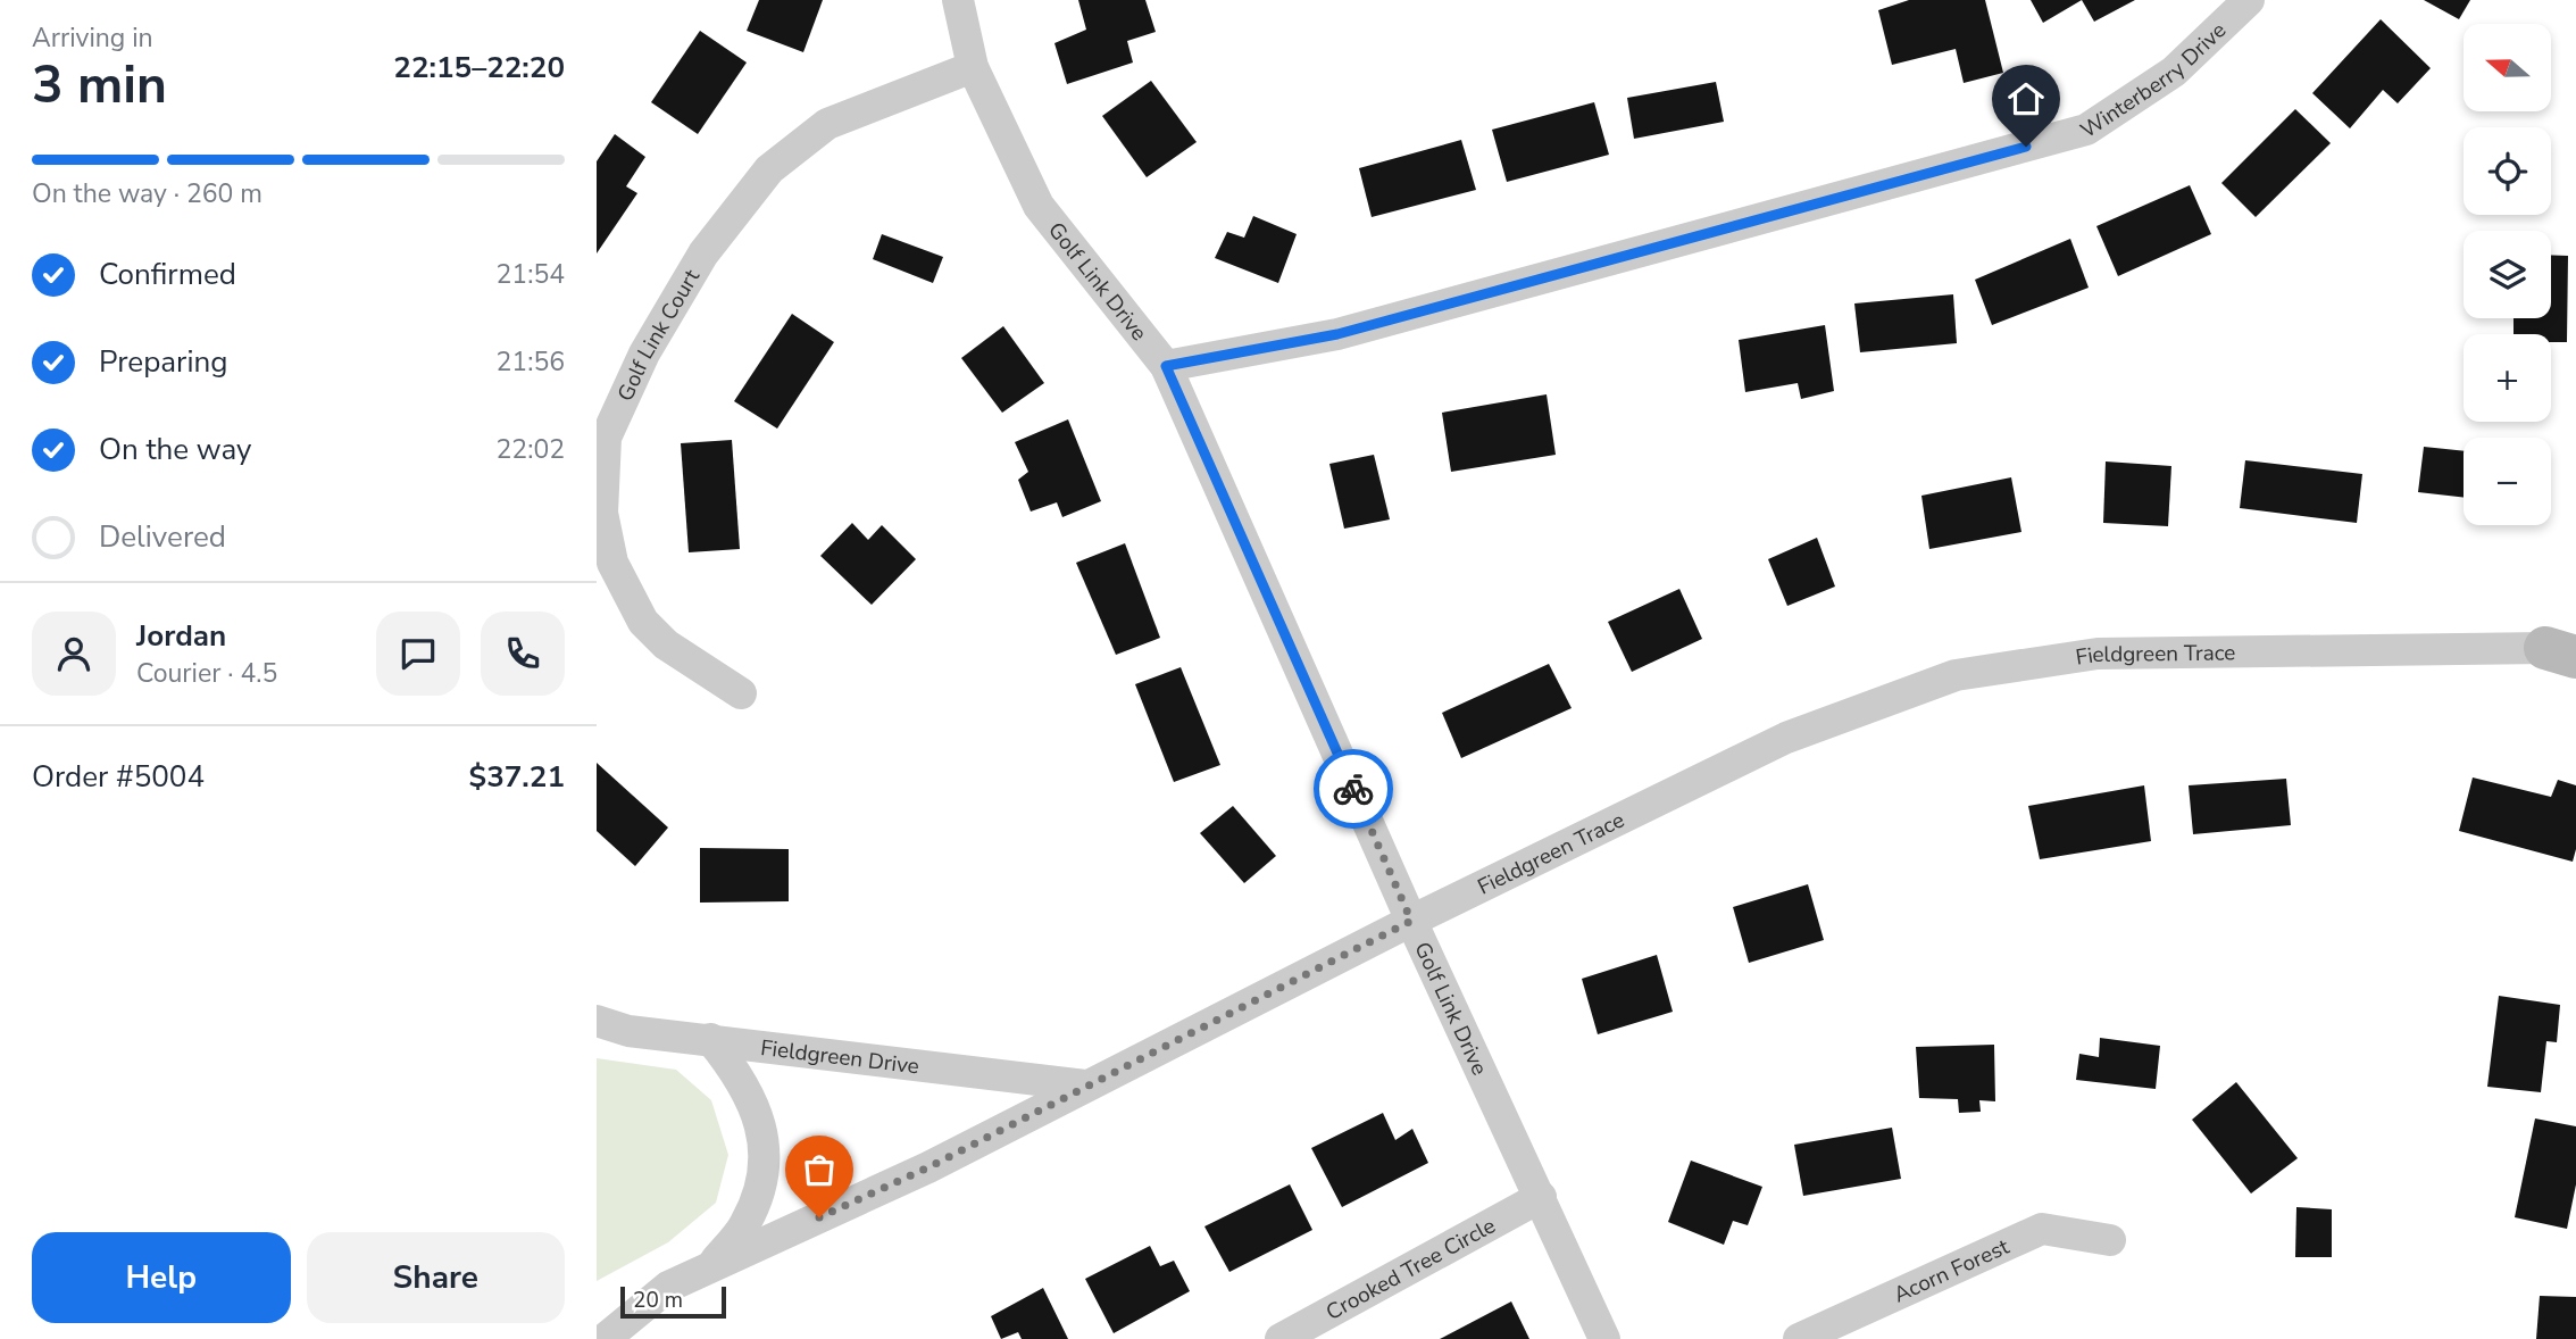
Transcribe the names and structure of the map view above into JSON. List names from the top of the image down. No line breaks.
{"streets":{"street":["Winterberry Drive","Golf Link Drive","Golf Link Court","Fieldgreen Trace","Fieldgreen Drive","Crooked Tree Circle","Acorn Forest"]},"crossings":[["Winterberry Drive","Golf Link Drive"],["Golf Link Drive","Golf Link Court"],["Golf Link Drive","Fieldgreen Trace"],["Golf Link Drive","Crooked Tree Circle"],["Fieldgreen Trace","Fieldgreen Drive"]],"scale_bar":"20 m","north":"left","page":{"heading":["3 min","Arriving in","22:15–22:20"],"panel":["Jordan","Courier · 4.5","Order #5004","$37.21"],"map_buttons":["+","−"],"bar":"On the way · 260 m","list":[["Confirmed","21:54"],["Preparing","21:56"],["On the way","22:02"],"Delivered"],"buttons":["Help","Share"],"scale":"20 m"}}
